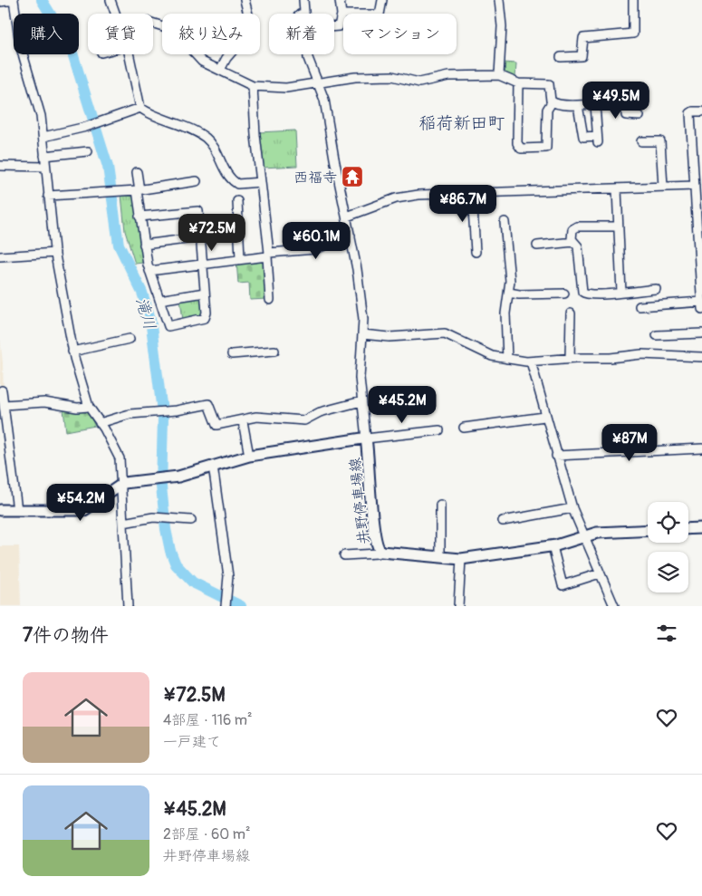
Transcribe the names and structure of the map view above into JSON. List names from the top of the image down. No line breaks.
{"streets":{"main road":["井野停車場線"]},"districts":["稲荷新田町"],"water":["滝川"],"places":{"temple":["西福寺"]},"page":{"chip":["購入","賃貸","絞り込み","新着","マンション"],"price":["¥49.5M","¥86.7M","¥72.5M","¥60.1M","¥45.2M","¥87M","¥54.2M"],"heading":"7件の物件","list":[{"name":"¥72.5M","note":"4部屋 · 116 m² · 一戸建て"},{"name":"¥45.2M","note":"2部屋 · 60 m² · 井野停車場線"}]}}
